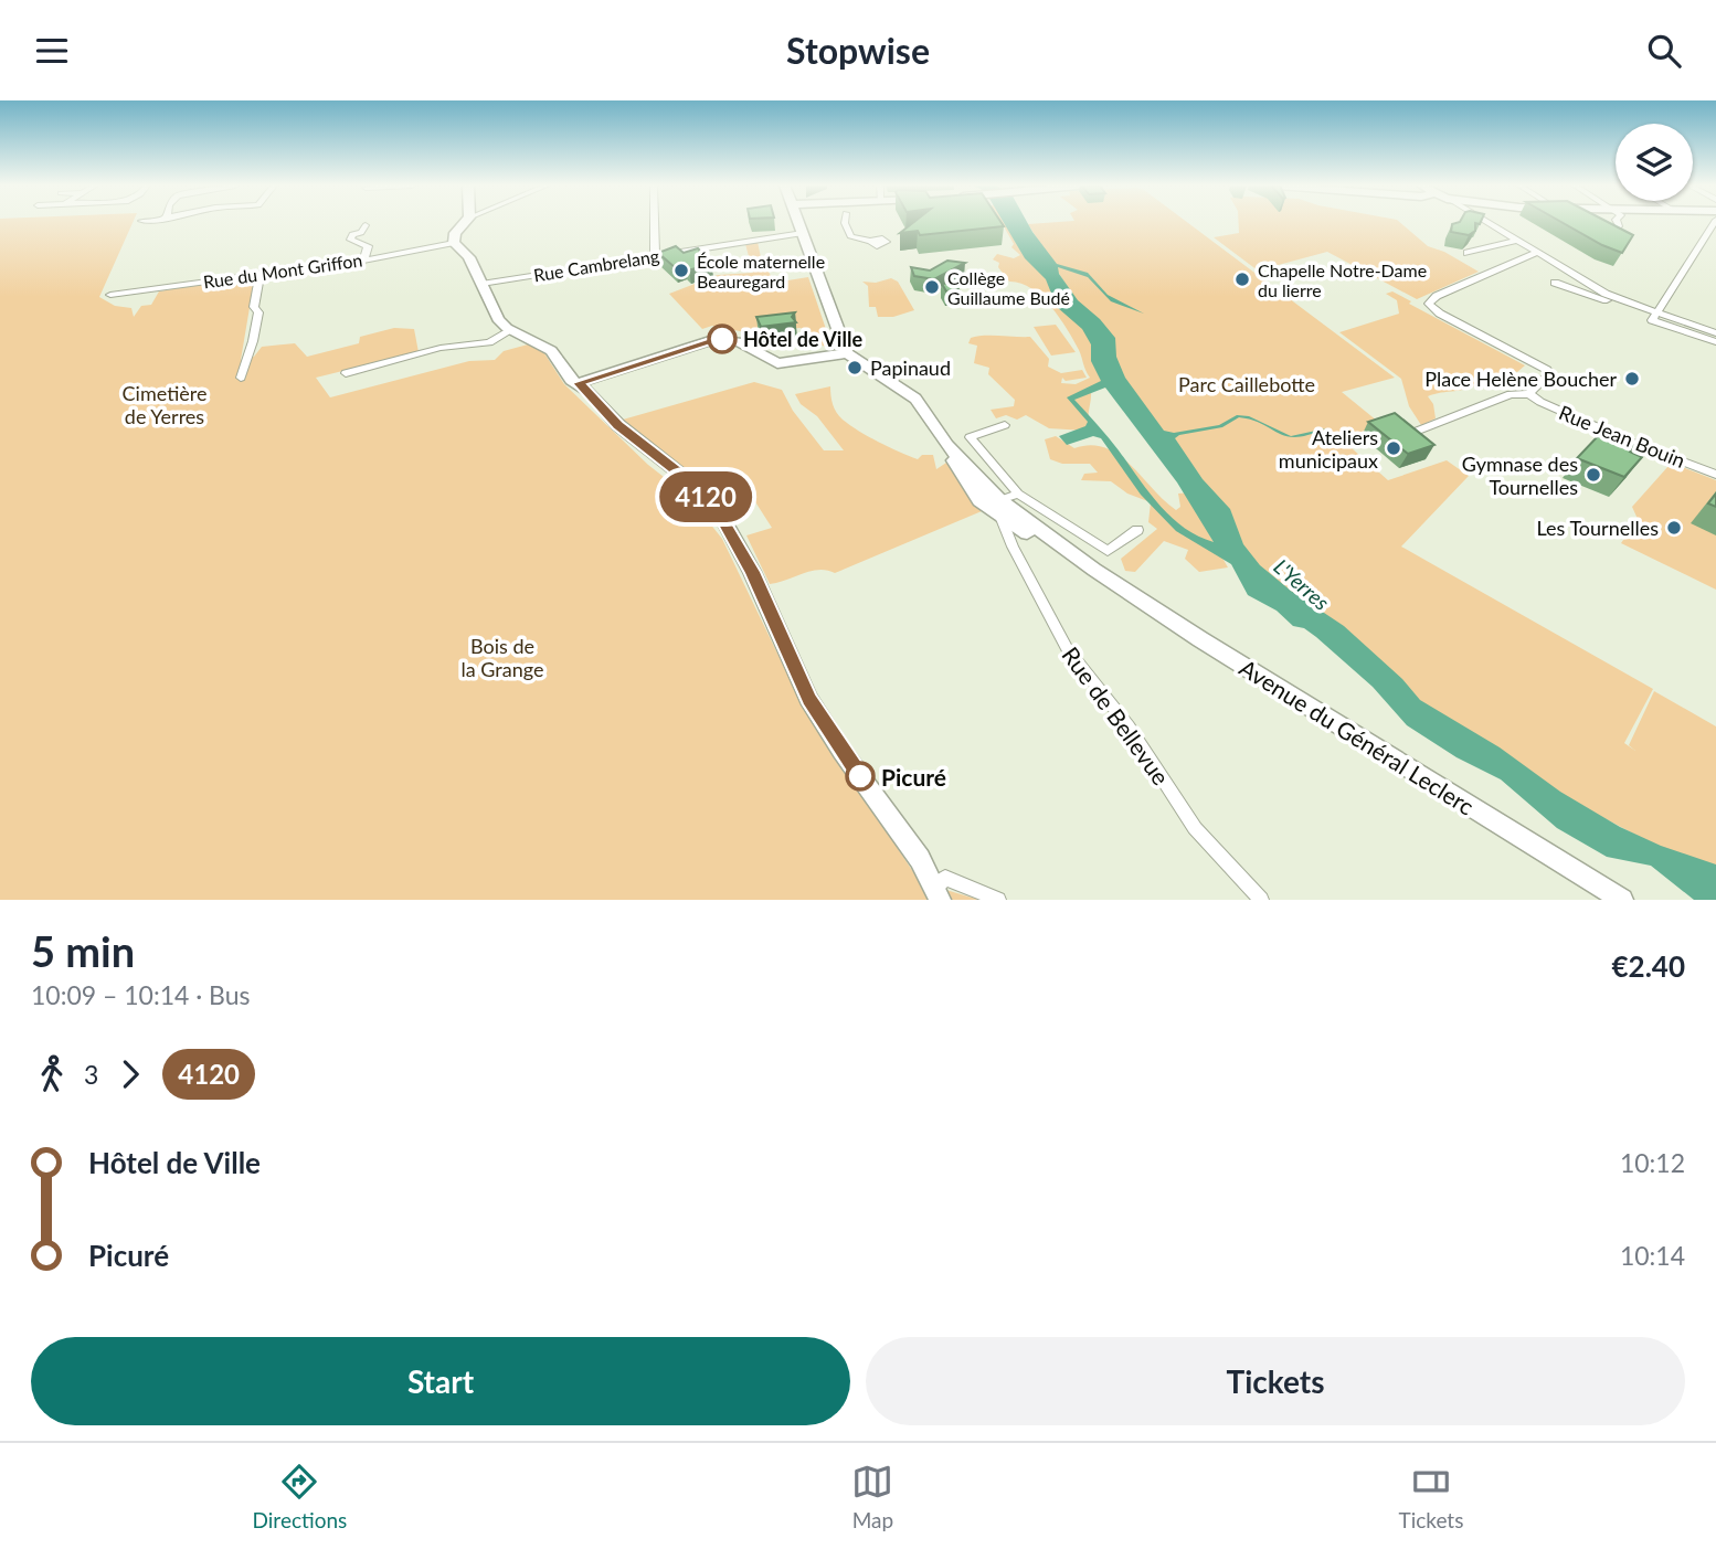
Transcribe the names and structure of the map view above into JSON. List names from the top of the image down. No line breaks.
{"streets":{"street":["Rue Cambrelang","Rue du Mont Griffon","Rue Jean Bouin","Rue de Bellevue","Avenue du Général Leclerc"]},"crossings":[["Rue de Bellevue","Avenue du Général Leclerc"]],"water":["L'Yerres"],"parks":["Parc Caillebotte","Cimetière de Yerres","Bois de la Grange"],"places":["École maternelle Beauregard","Chapelle Notre-Dame du lierre","Collège Guillaume Budé","Hôtel de Ville","Papinaud","Place Helène Boucher","Ateliers municipaux","Gymnase des Tournelles","Les Tournelles","Picuré"],"lines":["bus line 4120"],"page":{"header":"Stopwise","on_map":"4120","heading":["5 min","10:09 – 10:14 · Bus","€2.40"],"legs":["3","4120"],"list":[{"name":"Hôtel de Ville","value":"10:12"},{"name":"Picuré","value":"10:14"}],"buttons":["Start","Tickets"],"tabs":["Directions","Map","Tickets"]}}
